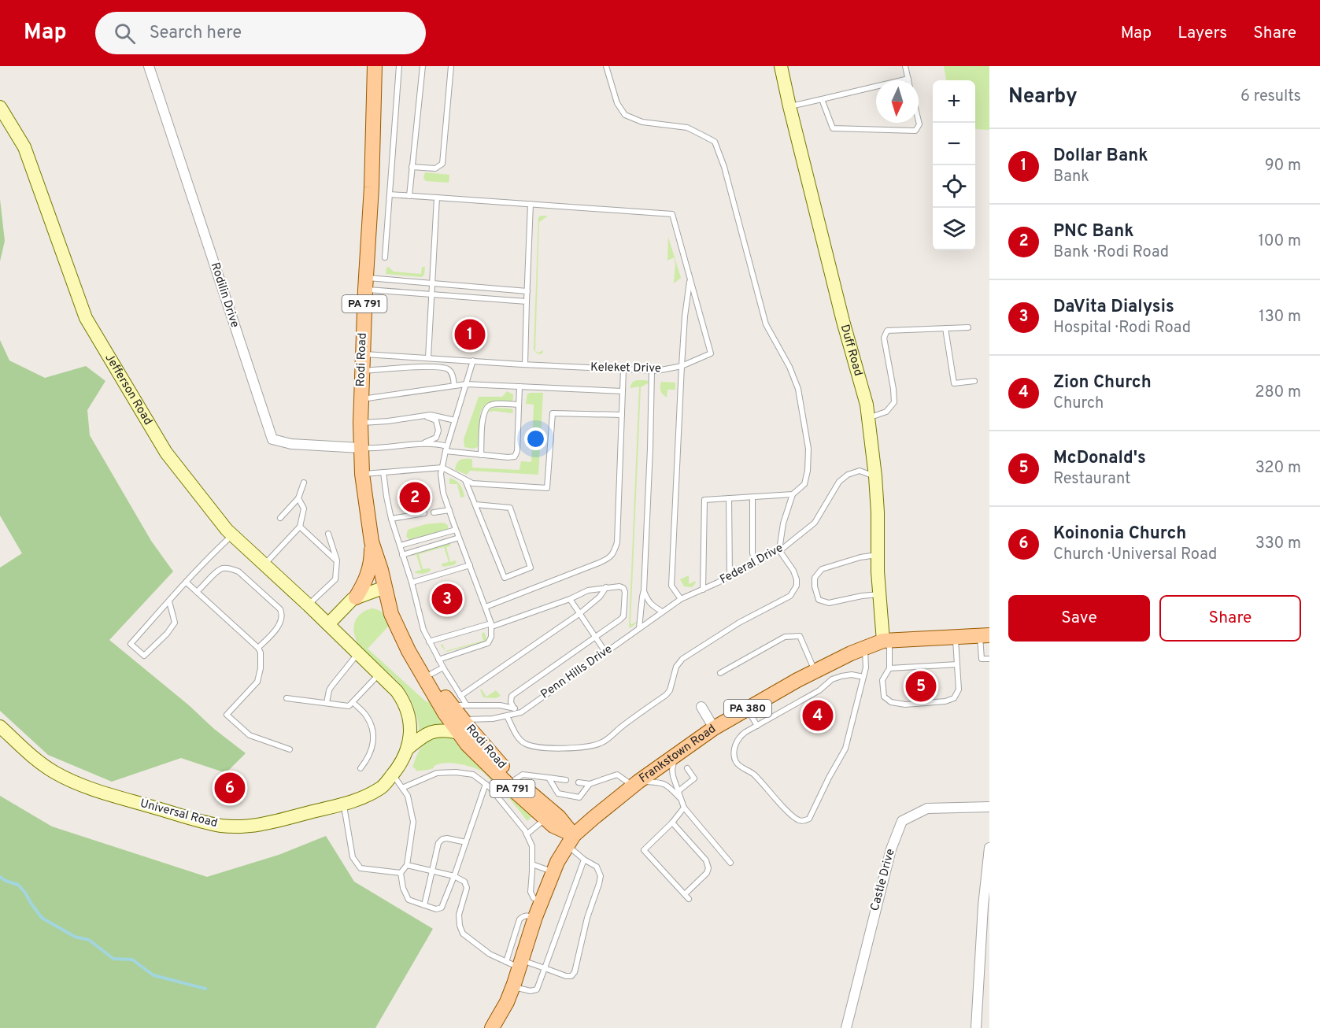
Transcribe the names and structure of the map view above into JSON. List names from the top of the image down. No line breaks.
{"streets":{"main road":["PA 791","Rodi Road","PA 380","Frankstown Road"],"street":["Rodilin Drive","Duff Road","Jefferson Road","Universal Road","Castle Drive"],"lane":["Keleket Drive","Federal Drive","Penn Hills Drive"]},"crossings":[["Rodilin Drive","Rodi Road"],["Duff Road","Federal Drive"],["Duff Road","Frankstown Road"],["Rodi Road","Keleket Drive"],["Rodi Road","Penn Hills Drive"],["Rodi Road","Frankstown Road"],["Rodi Road","Universal Road"],["Jefferson Road","Universal Road"],["Federal Drive","Penn Hills Drive"],["Penn Hills Drive","Universal Road"]],"north":"bottom","page":{"header":"Map","search":"Search here","nav":["Map","Layers","Share"],"heading":["Nearby","6 results"],"map_buttons":["+","−"],"list":[{"mark":"1","name":"Dollar Bank","note":"Bank","value":"90 m"},{"mark":"2","name":"PNC Bank","note":"Bank · Rodi Road","value":"100 m"},{"mark":"3","name":"DaVita Dialysis","note":"Hospital · Rodi Road","value":"130 m"},{"mark":"4","name":"Zion Church","note":"Church","value":"280 m"},{"mark":"5","name":"McDonald's","note":"Restaurant","value":"320 m"},{"mark":"6","name":"Koinonia Church","note":"Church · Universal Road","value":"330 m"}],"pins":["1","2","3","5","4","6"],"buttons":["Save","Share"]}}
